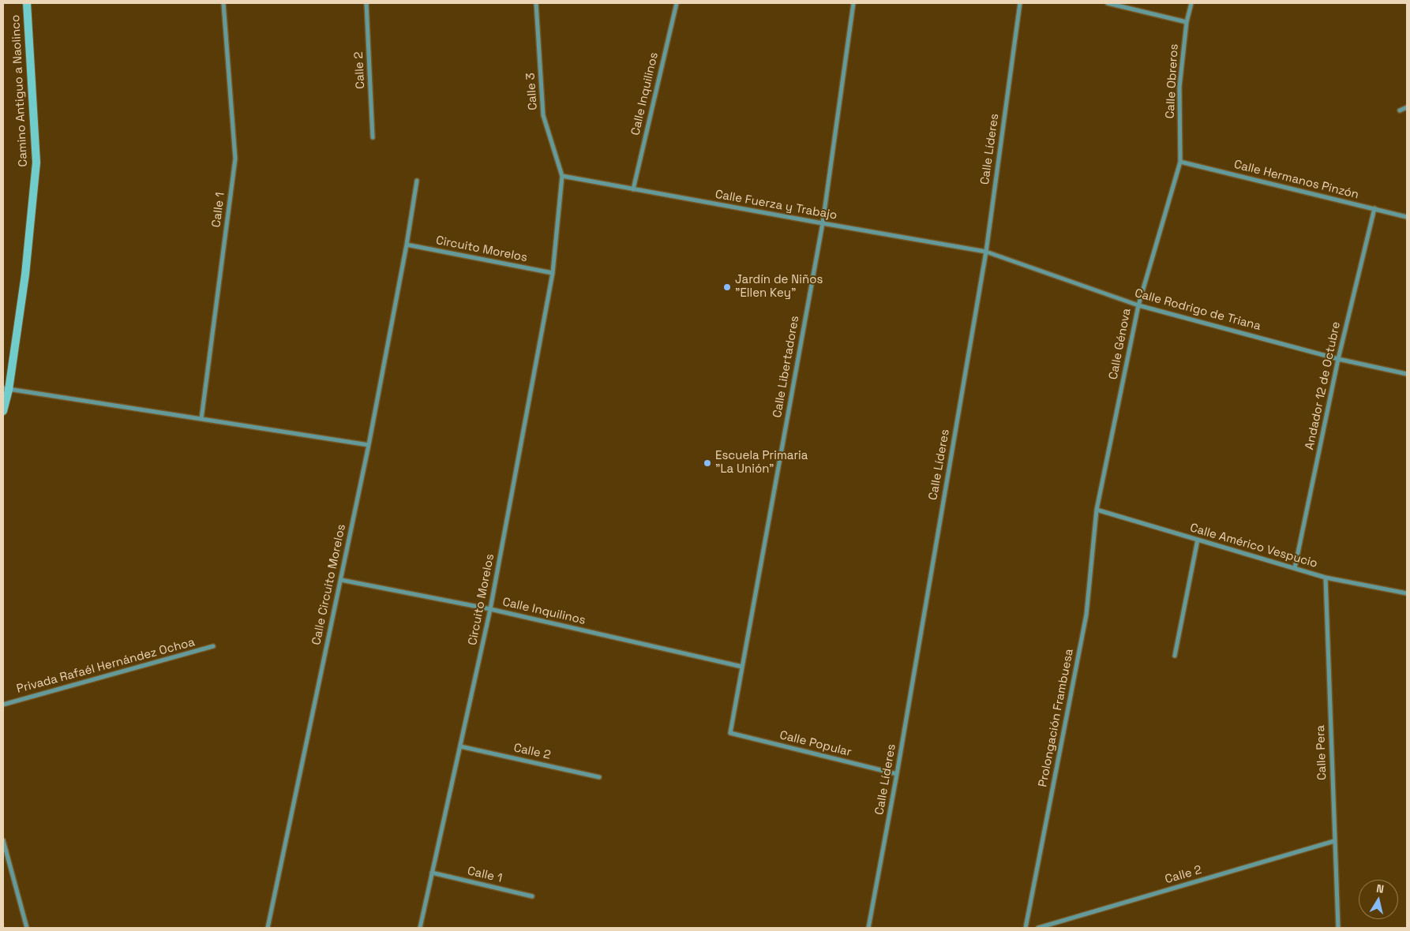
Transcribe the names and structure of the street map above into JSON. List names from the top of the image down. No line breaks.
{"streets":{"main road":["Camino Antiguo a Naolinco"],"street":["Calle 2","Calle Obreros","Calle 3","Calle Inquilinos","Calle Líderes","Calle Hermanos Pinzón","Calle Fuerza y Trabajo","Calle 1","Circuito Morelos","Calle Rodrigo de Triana","Calle Génova","Calle Libertadores","Andador 12 de Octubre","Calle Américo Vespucio","Calle Circuito Morelos","Privada Rafaél Hernández Ochoa","Prolongación Frambuesa","Calle Popular","Calle Pera"]},"crossings":[["Calle 2","Circuito Morelos"],["Calle 2","Calle Pera"],["Calle Obreros","Calle Hermanos Pinzón"],["Calle Obreros","Calle Génova"],["Calle 3","Calle Fuerza y Trabajo"],["Calle 3","Circuito Morelos"],["Calle Inquilinos","Calle Fuerza y Trabajo"],["Calle Inquilinos","Circuito Morelos"],["Calle Inquilinos","Calle Libertadores"],["Calle Inquilinos","Calle Circuito Morelos"],["Calle Líderes","Calle Fuerza y Trabajo"],["Calle Líderes","Calle Rodrigo de Triana"],["Calle Líderes","Calle Popular"],["Calle Hermanos Pinzón","Calle Génova"],["Calle Hermanos Pinzón","Andador 12 de Octubre"],["Calle Fuerza y Trabajo","Circuito Morelos"],["Calle Fuerza y Trabajo","Calle Rodrigo de Triana"],["Calle Fuerza y Trabajo","Calle Libertadores"],["Calle 1","Circuito Morelos"],["Circuito Morelos","Calle Circuito Morelos"],["Calle Rodrigo de Triana","Calle Génova"],["Calle Rodrigo de Triana","Andador 12 de Octubre"],["Calle Génova","Calle Américo Vespucio"],["Calle Génova","Prolongación Frambuesa"],["Calle Libertadores","Calle Popular"],["Andador 12 de Octubre","Calle Américo Vespucio"],["Calle Américo Vespucio","Prolongación Frambuesa"],["Calle Américo Vespucio","Calle Pera"]],"places":["Jardín de Niños \"Ellen Key\"","Escuela Primaria \"La Unión\""],"north":"top"}
